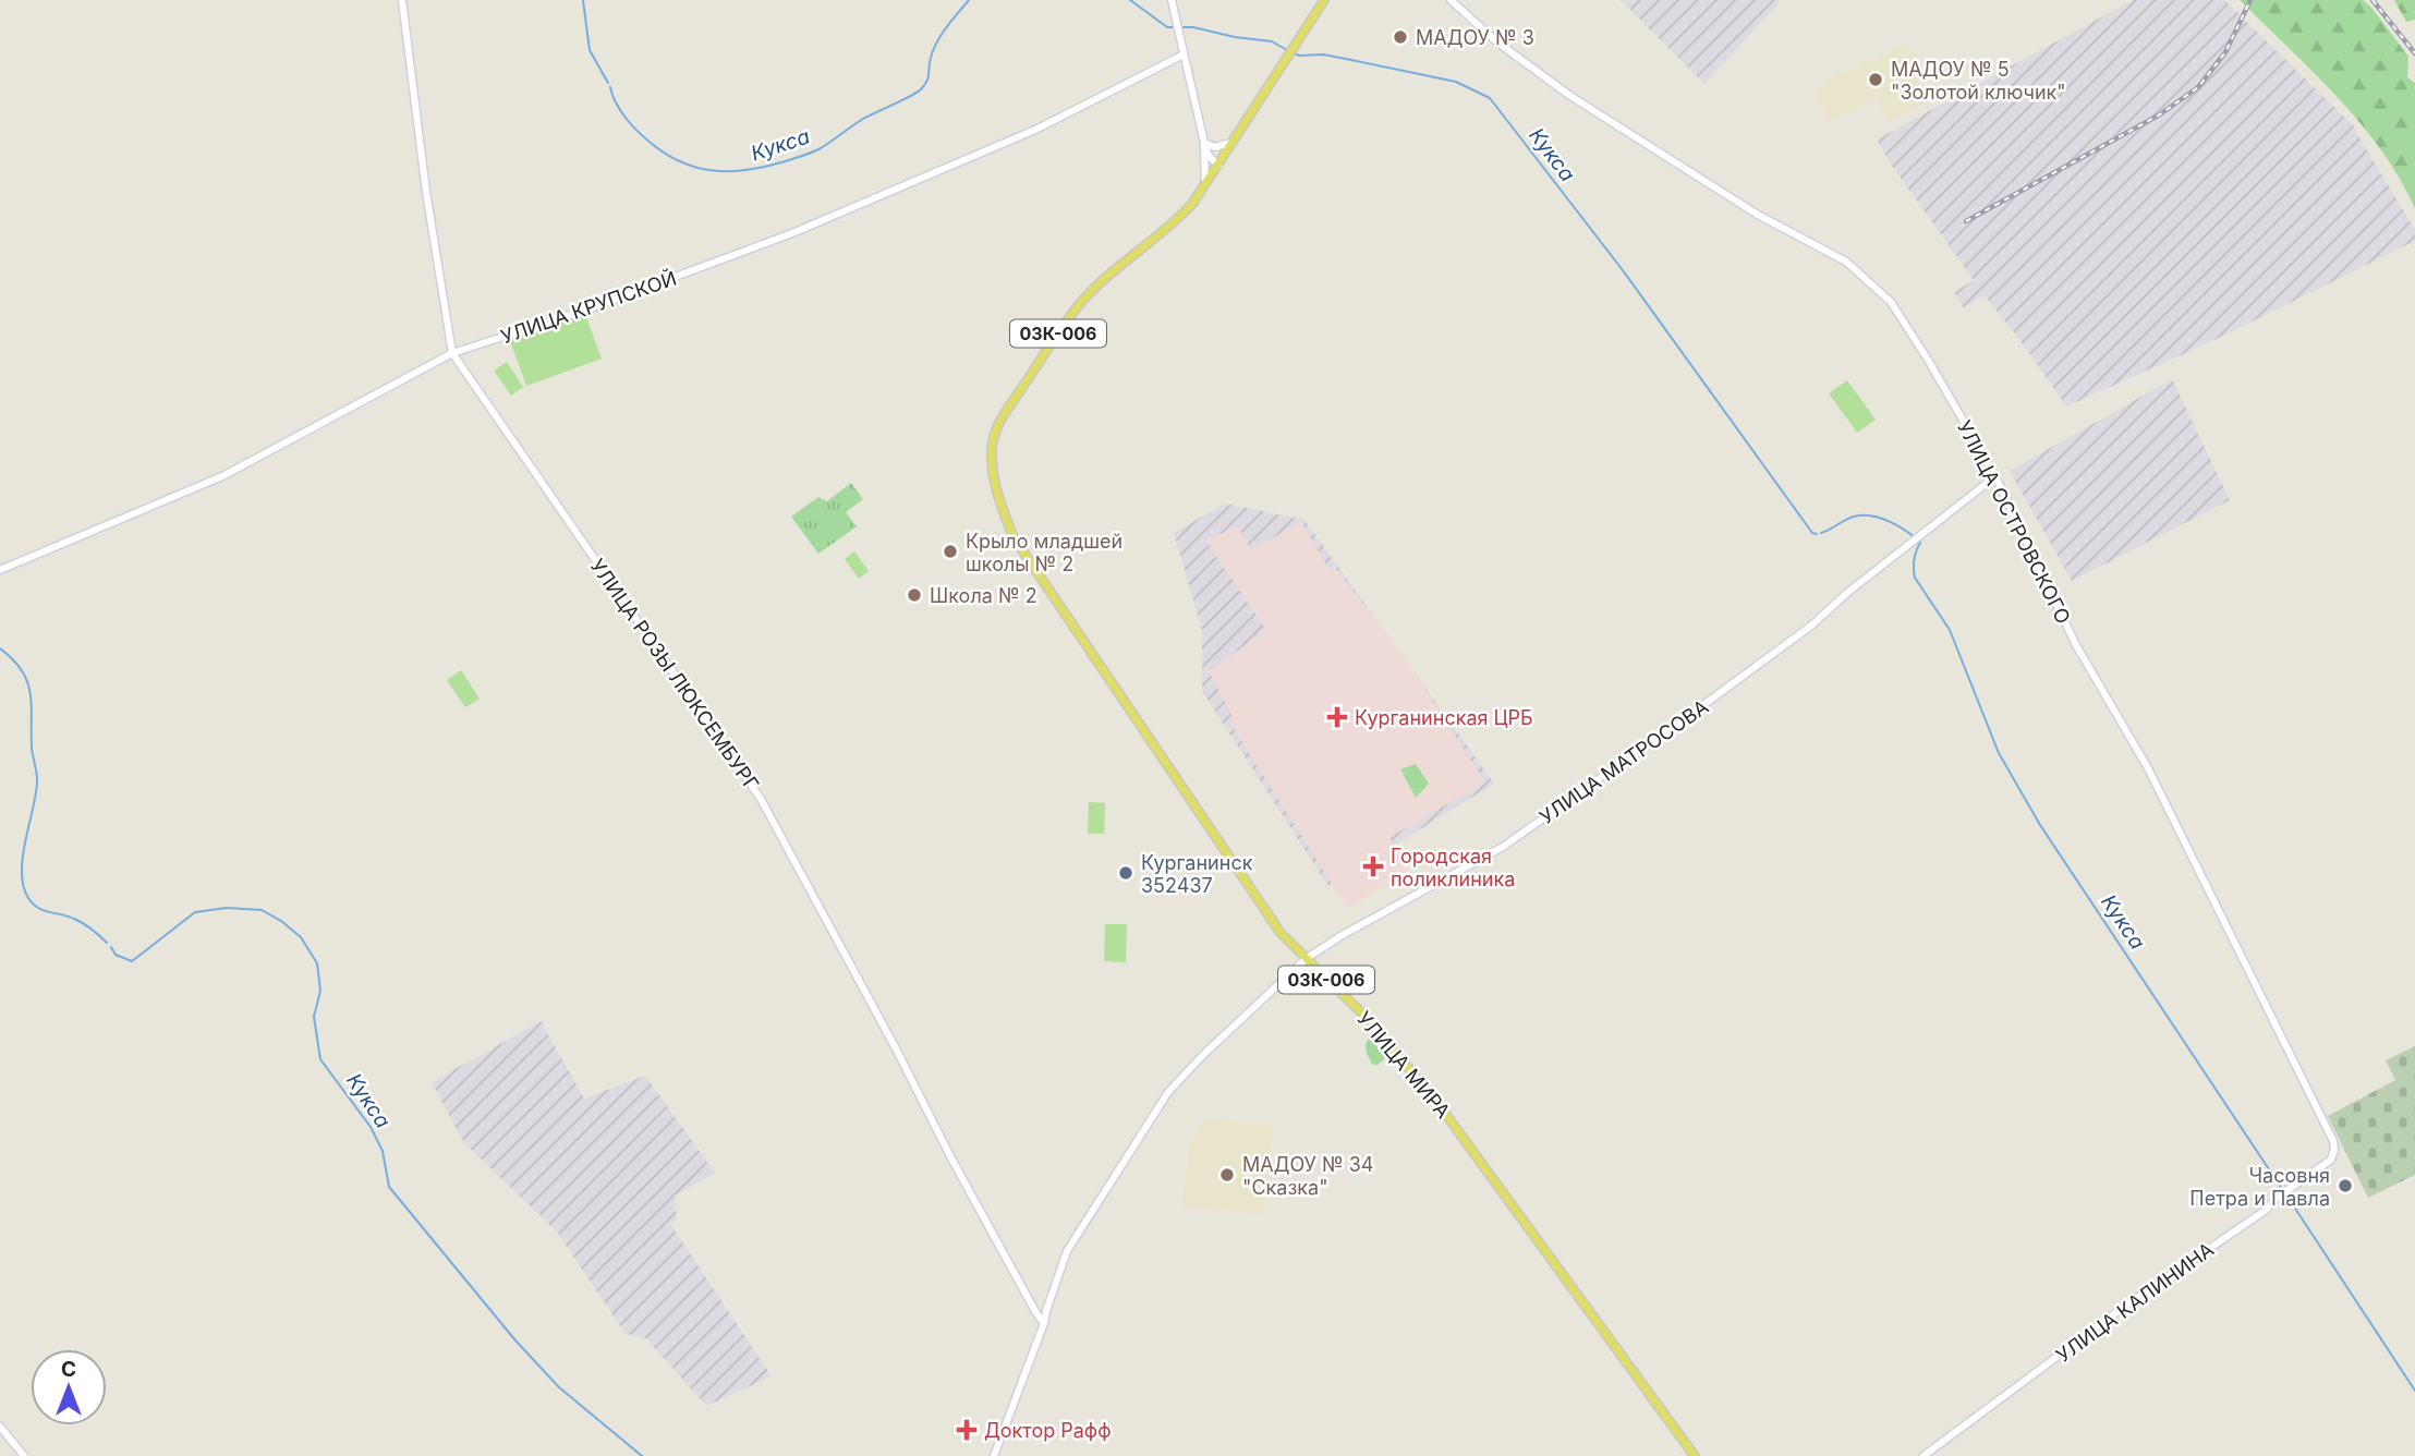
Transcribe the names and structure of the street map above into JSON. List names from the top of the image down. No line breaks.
{"streets":{"main road":["03К-006","УЛИЦА МИРА"],"street":["УЛИЦА КРУПСКОЙ","УЛИЦА ОСТРОВСКОГО","УЛИЦА РОЗЫ ЛЮКСЕМБУРГ","УЛИЦА МАТРОСОВА","УЛИЦА КАЛИНИНА"]},"crossings":[["УЛИЦА КРУПСКОЙ","УЛИЦА РОЗЫ ЛЮКСЕМБУРГ"],["03К-006","УЛИЦА МИРА"],["УЛИЦА ОСТРОВСКОГО","УЛИЦА МАТРОСОВА"],["УЛИЦА ОСТРОВСКОГО","УЛИЦА КАЛИНИНА"],["УЛИЦА РОЗЫ ЛЮКСЕМБУРГ","УЛИЦА МАТРОСОВА"],["УЛИЦА МАТРОСОВА","УЛИЦА МИРА"]],"water":["Кукса"],"places":{"other":["МАДОУ № 3","МАДОУ № 5 \"Золотой ключик\"","Крыло младшей школы № 2","Школа № 2","Курганинск 352437","МАДОУ № 34 \"Сказка\"","Часовня Петра и Павла"],"health":["Курганинская ЦРБ","Городская поликлиника","Доктор Рафф"]},"north":"top"}
